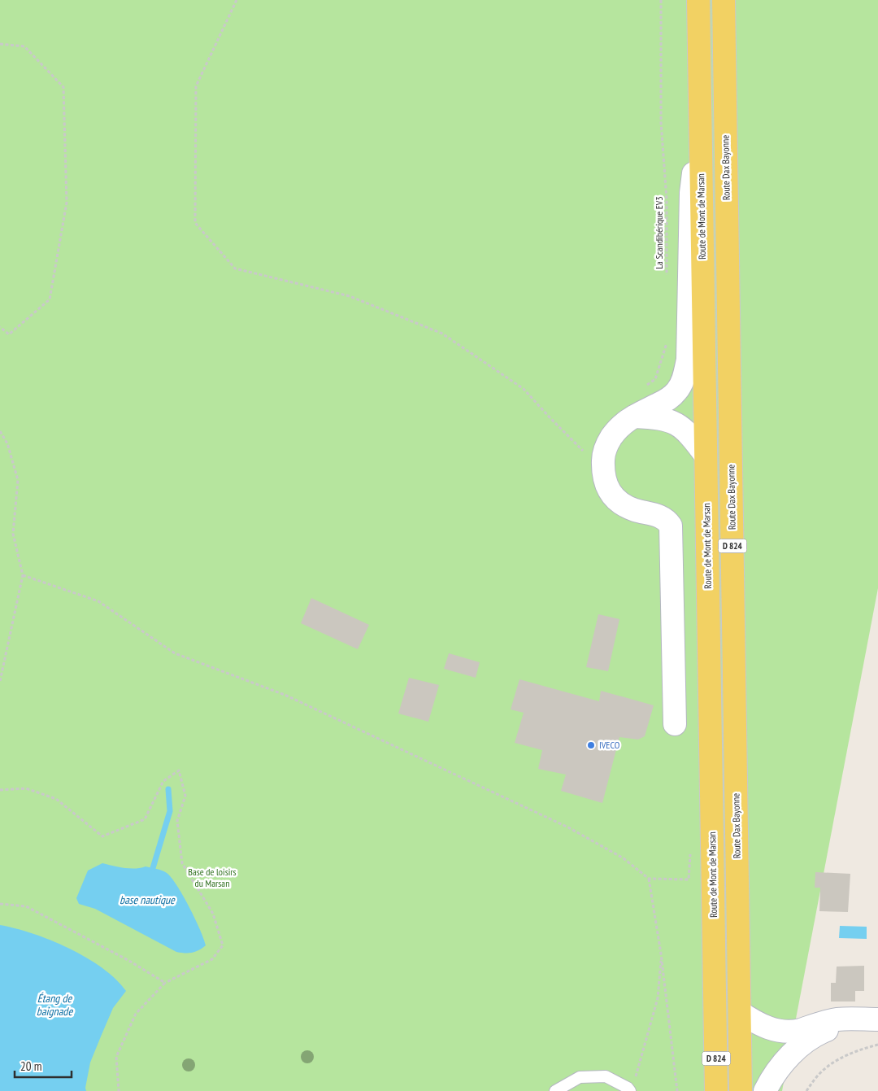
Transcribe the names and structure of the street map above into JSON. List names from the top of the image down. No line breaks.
{"streets":{"main road":["Route Dax Bayonne","Route de Mont de Marsan","D 824"],"path":["La Scandibérique EV3"]},"water":["base nautique","Étang de baignade"],"parks":["Base de loisirs du Marsan"],"places":["IVECO"],"scale_bar":"20 m"}
